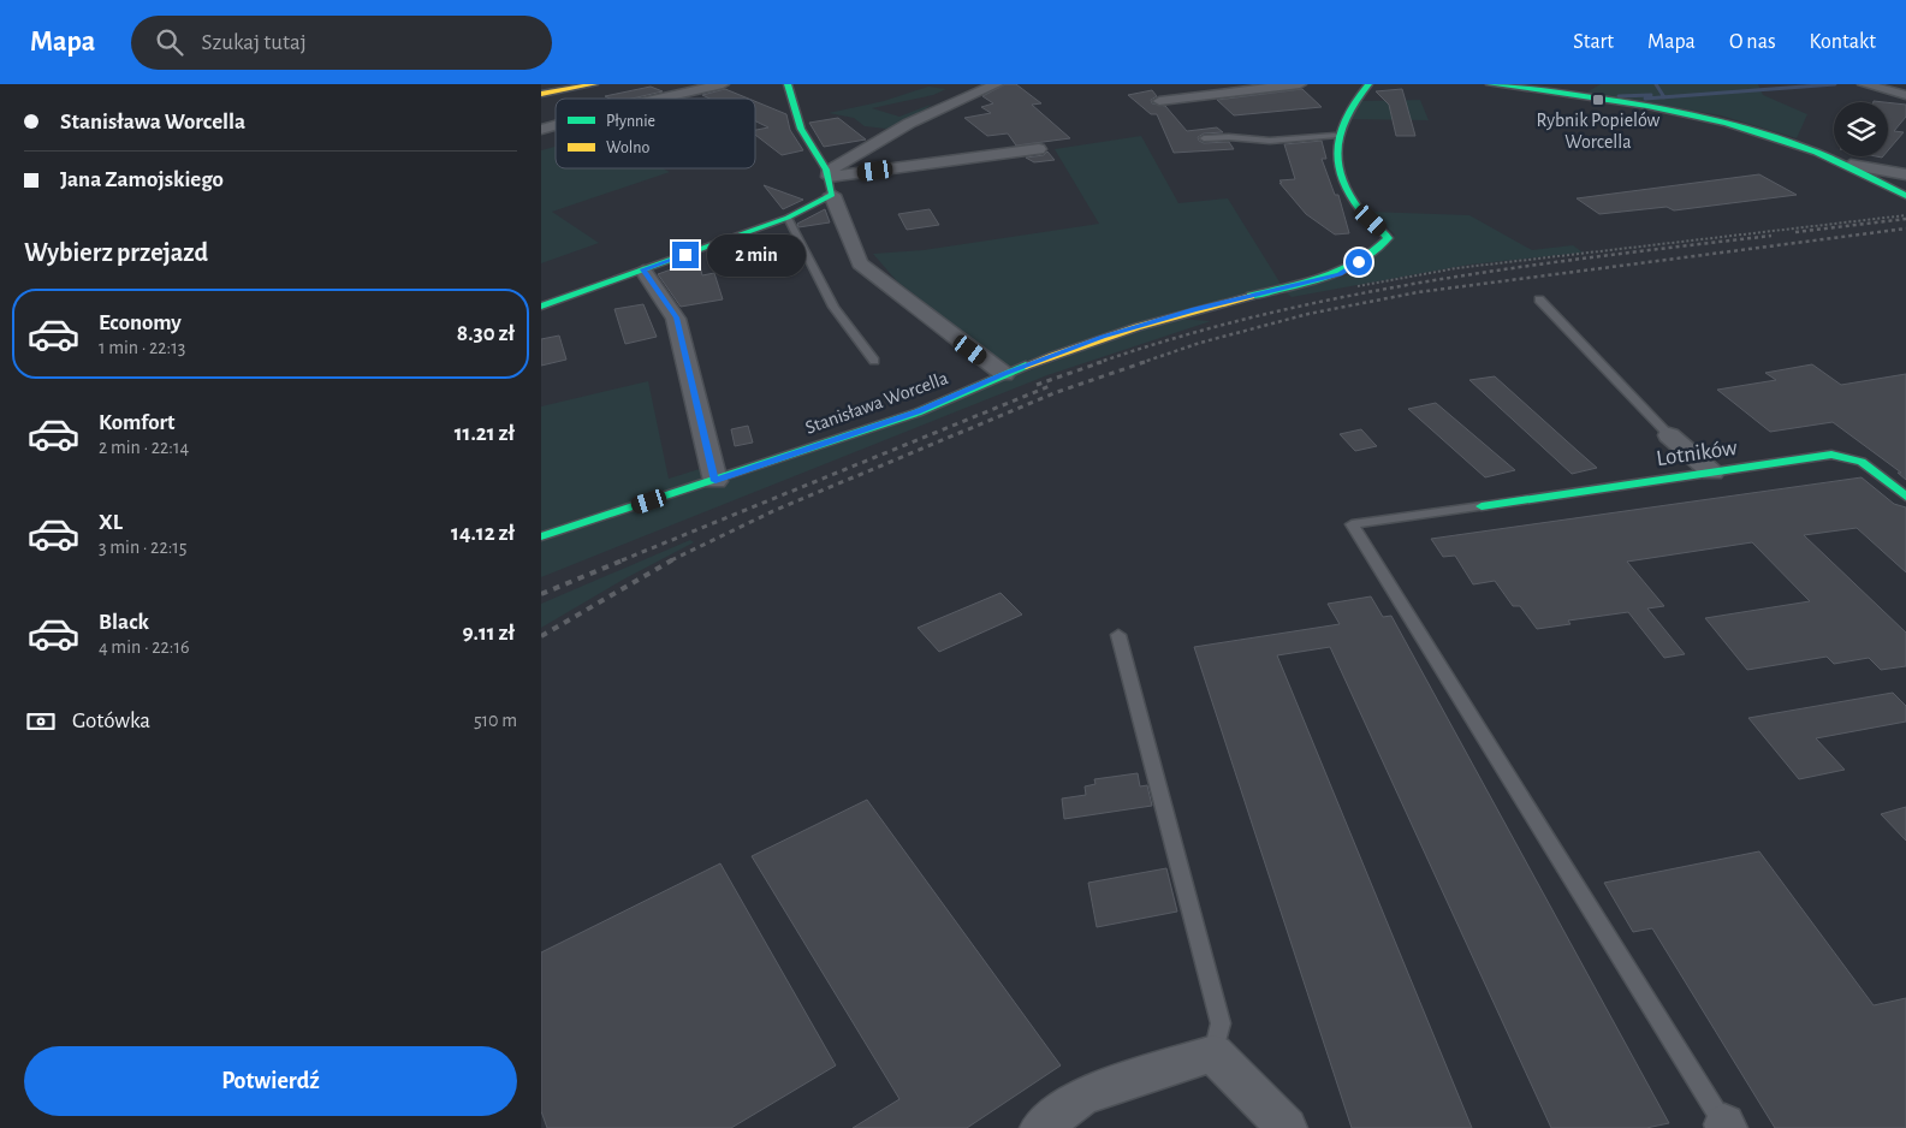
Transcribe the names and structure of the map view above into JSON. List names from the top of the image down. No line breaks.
{"streets":{"street":["Stanisława Worcella","Lotników"]},"places":{"transit":["Rybnik Popielów Worcella"]},"legend":["Płynnie","Wolno"],"page":{"header":"Mapa","search":"Szukaj tutaj","nav":["Start","Mapa","O nas","Kontakt"],"banner":["Stanisława Worcella","Jana Zamojskiego"],"heading":"Wybierz przejazd","bubble":"2 min","list":[{"name":"Economy","note":"1 min · 22:13","value":"8.30 zł"},{"name":"Komfort","note":"2 min · 22:14","value":"11.21 zł"},{"name":"XL","note":"3 min · 22:15","value":"14.12 zł"},{"name":"Black","note":"4 min · 22:16","value":"9.11 zł"}],"pay":["Gotówka","510 m"],"buttons":"Potwierdź"}}
